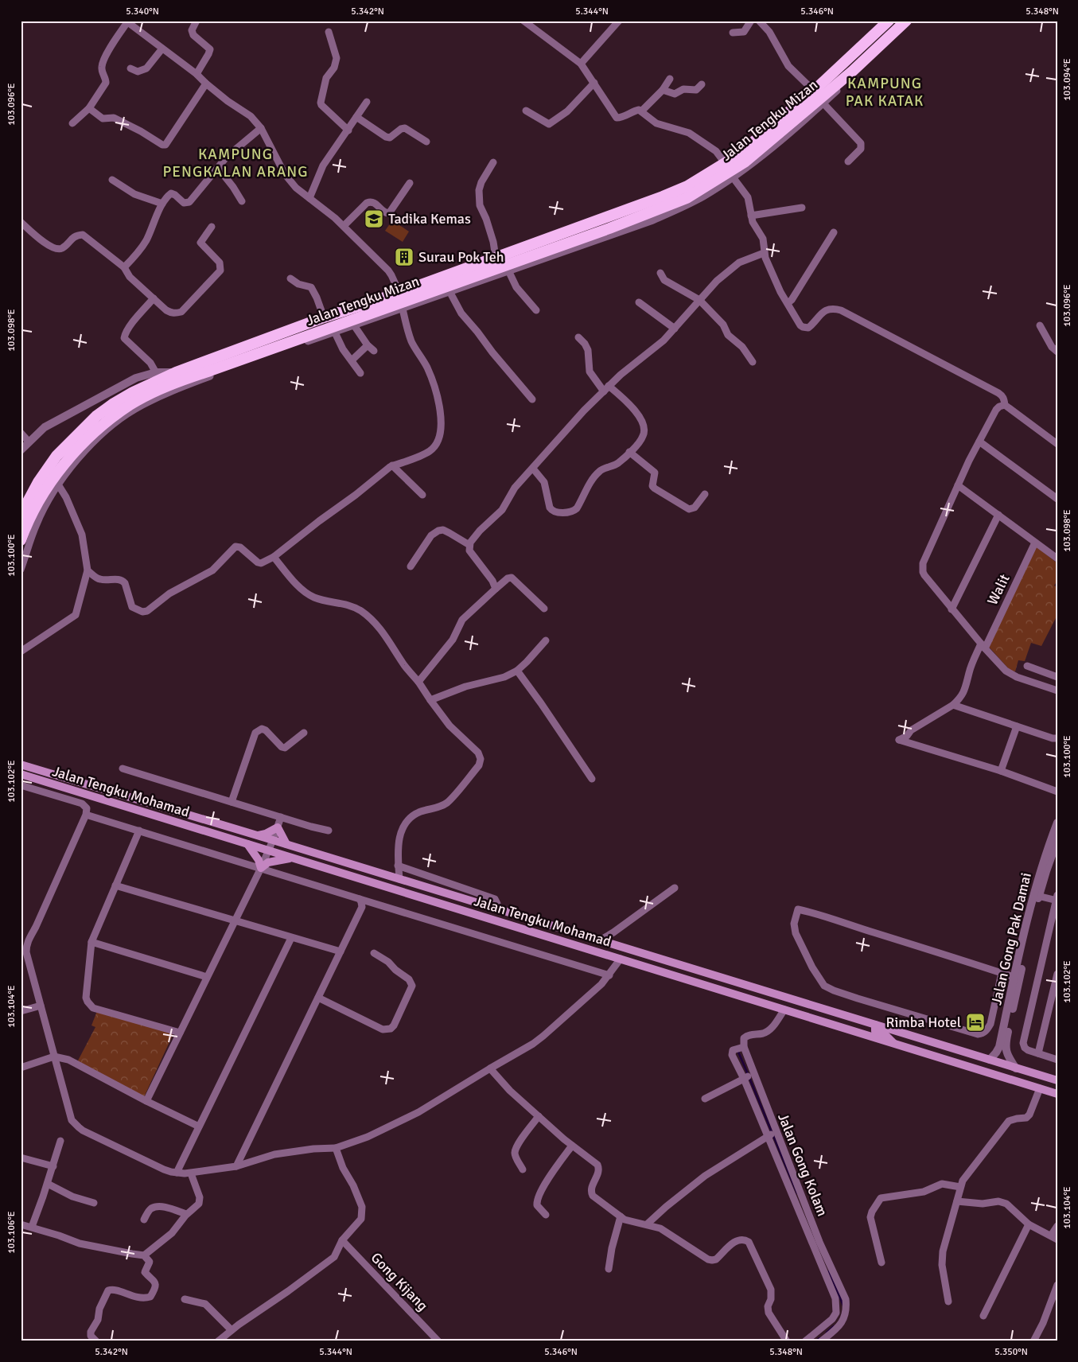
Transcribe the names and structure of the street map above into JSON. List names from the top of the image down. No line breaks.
{"streets":{"highway":["Jalan Tengku Mizan"],"main road":["Jalan Tengku Mohamad"],"street":["Walit","Jalan Gong Pak Damai","Jalan Gong Kolam","Gong Kijang"]},"crossings":[["Jalan Tengku Mohamad","Jalan Gong Pak Damai"]],"districts":["KAMPUNG PAK KATAK","KAMPUNG PENGKALAN ARANG"],"places":{"school or university":["Tadika Kemas"],"building":["Surau Pok Teh"],"hotel":["Rimba Hotel"]},"coordinates":["5.340°N","5.342°N","5.344°N","5.346°N","5.348°N","103.094°E","103.096°E","103.098°E","103.100°E","103.102°E","103.104°E","103.106°E","5.350°N"]}
